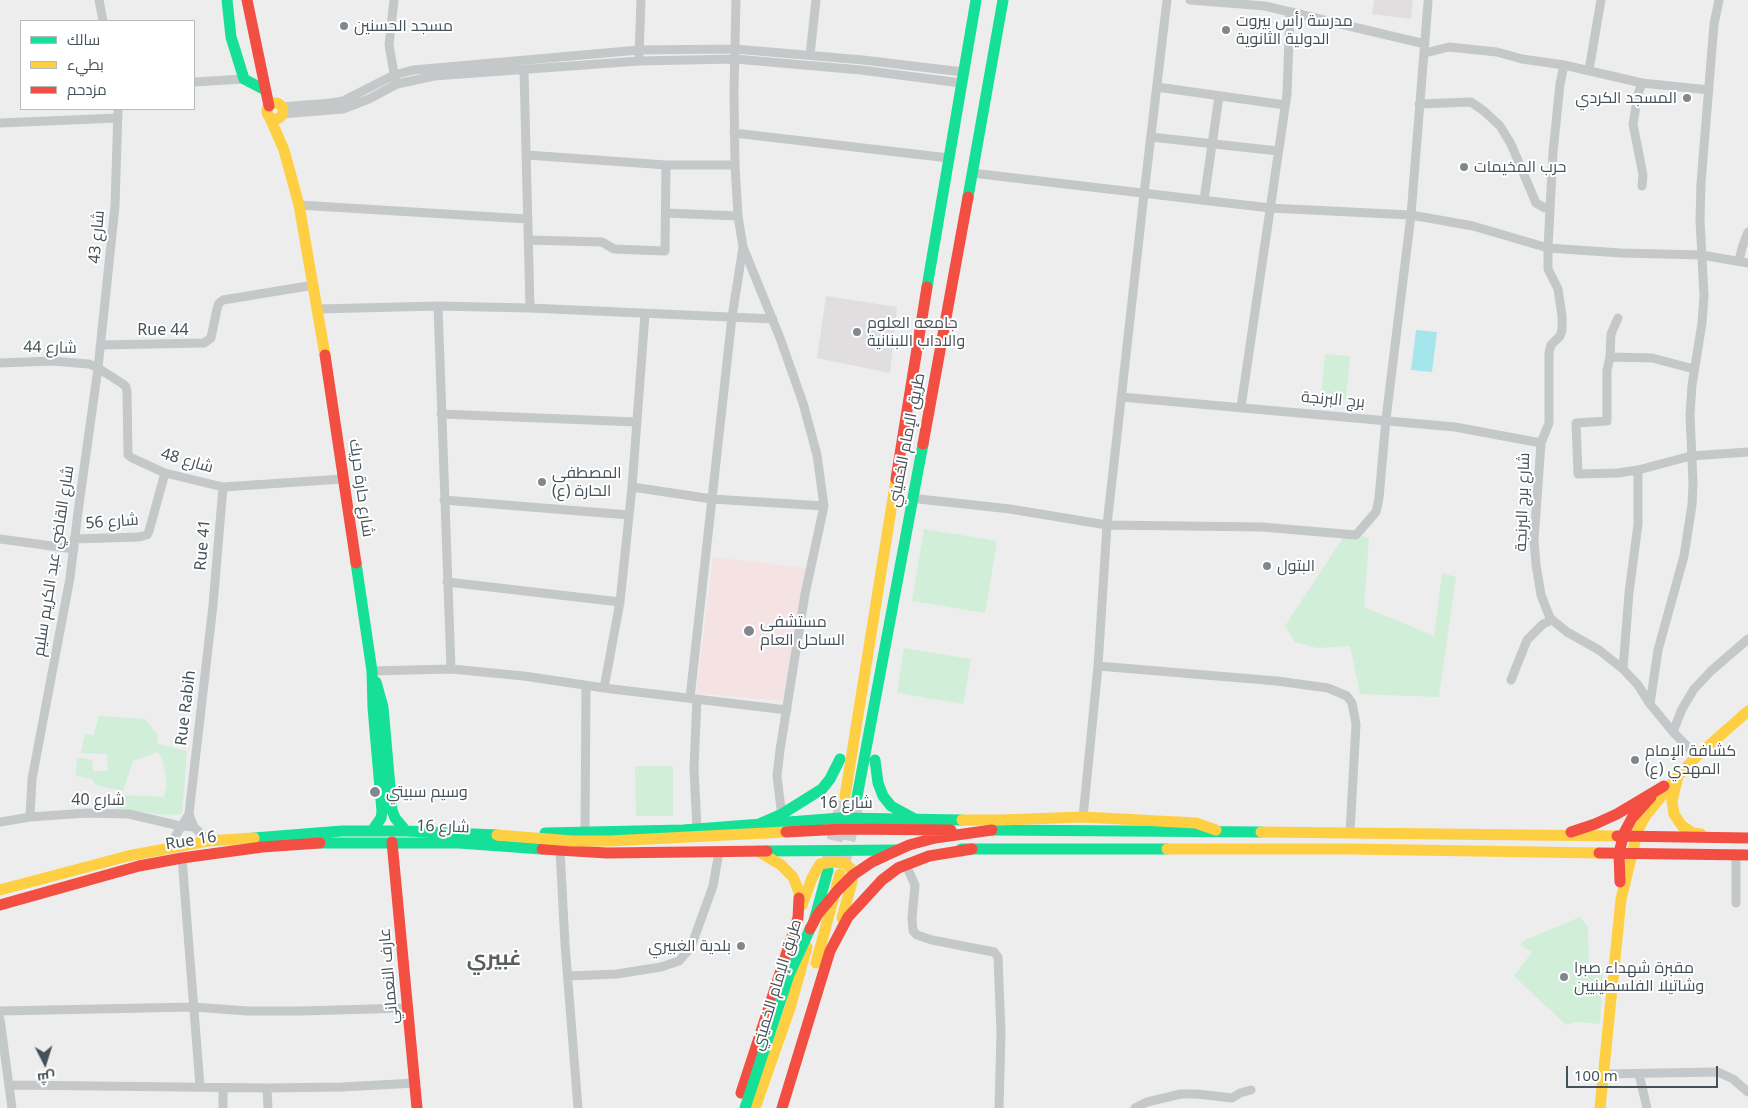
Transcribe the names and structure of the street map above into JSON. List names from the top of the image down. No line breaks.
{"streets":{"main road":["طريق الإمام الخميني","شارع حارة حريك","شارع 16","Rue 16","عارف النعماني"],"street":["شارع 43","Rue 44","شارع 44","برج البرنجة","شارع 48","شارع برج البرنجة","شارع 56","Rue 41","شارع القاضي عبد الكريم سليم","Rue Rabih","شارع 40"]},"crossings":[["شارع 43","Rue 44"],["شارع 43","شارع 44"],["شارع 43","شارع 48"],["شارع 43","شارع القاضي عبد الكريم سليم"],["Rue 44","شارع حارة حريك"],["شارع 44","شارع 48"],["شارع 44","شارع القاضي عبد الكريم سليم"],["برج البرنجة","شارع برج البرنجة"],["شارع 48","شارع حارة حريك"],["شارع 48","شارع 56"],["شارع 48","Rue 41"],["شارع 48","شارع القاضي عبد الكريم سليم"],["شارع 56","شارع القاضي عبد الكريم سليم"],["Rue 41","Rue Rabih"],["شارع القاضي عبد الكريم سليم","شارع 40"],["Rue Rabih","شارع 40"],["Rue Rabih","شارع 16"],["شارع 16","Rue 16"],["شارع 16","عارف النعماني"],["Rue 16","عارف النعماني"]],"districts":["غبيري"],"places":["مسجد الحسنين","مدرسة رأس بيروت الدولية الثانوية","المسجد الكردي","حرب المخيمات","جامعه العلوم والاداب اللبنانية","المصطفى الحارة (ع)","البتول","مستشفى الساحل العام","كشافة الإمام المهدي (ع)","وسيم سبيتي","بلدية الغبيري","مقبرة شهداء صبرا وشاتيلا الفلسطينيين"],"legend":["سالك","بطيء","مزدحم"],"scale_bar":"100 m","north":"bottom"}
